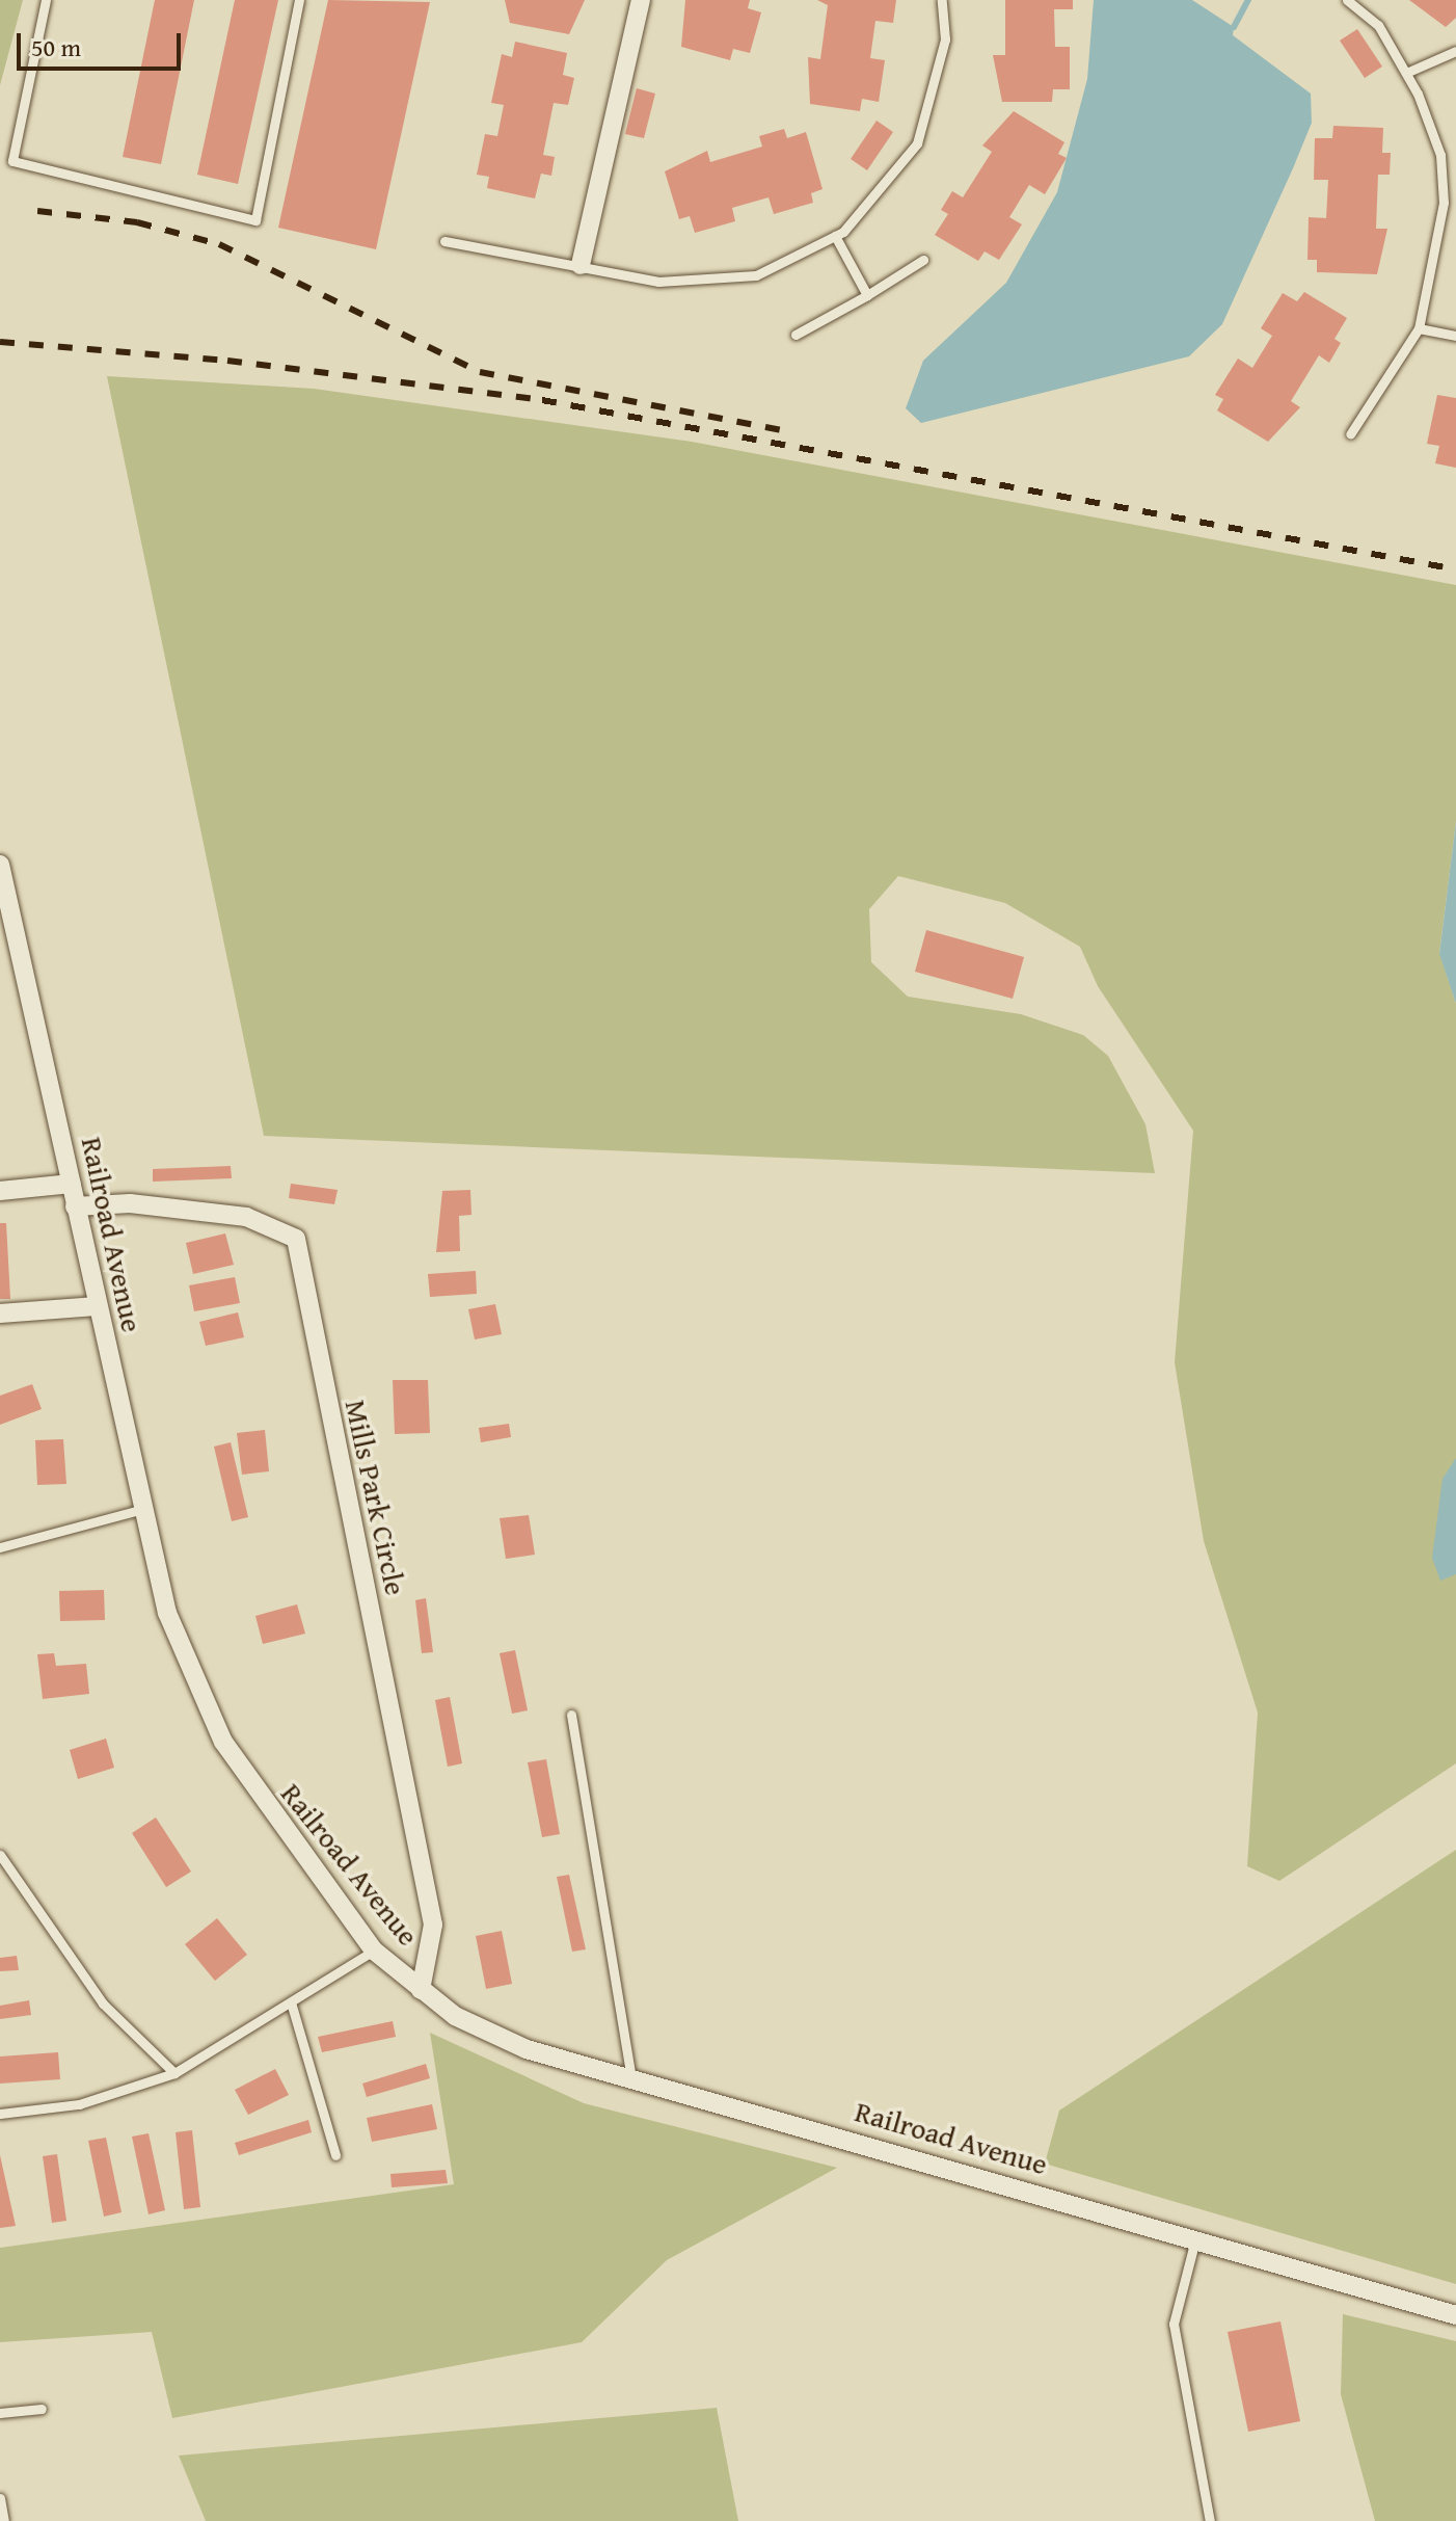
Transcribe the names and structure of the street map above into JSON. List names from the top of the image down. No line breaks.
{"streets":{"street":["Railroad Avenue","Mills Park Circle"]},"crossings":[["Railroad Avenue","Mills Park Circle"]],"scale_bar":"50 m"}
